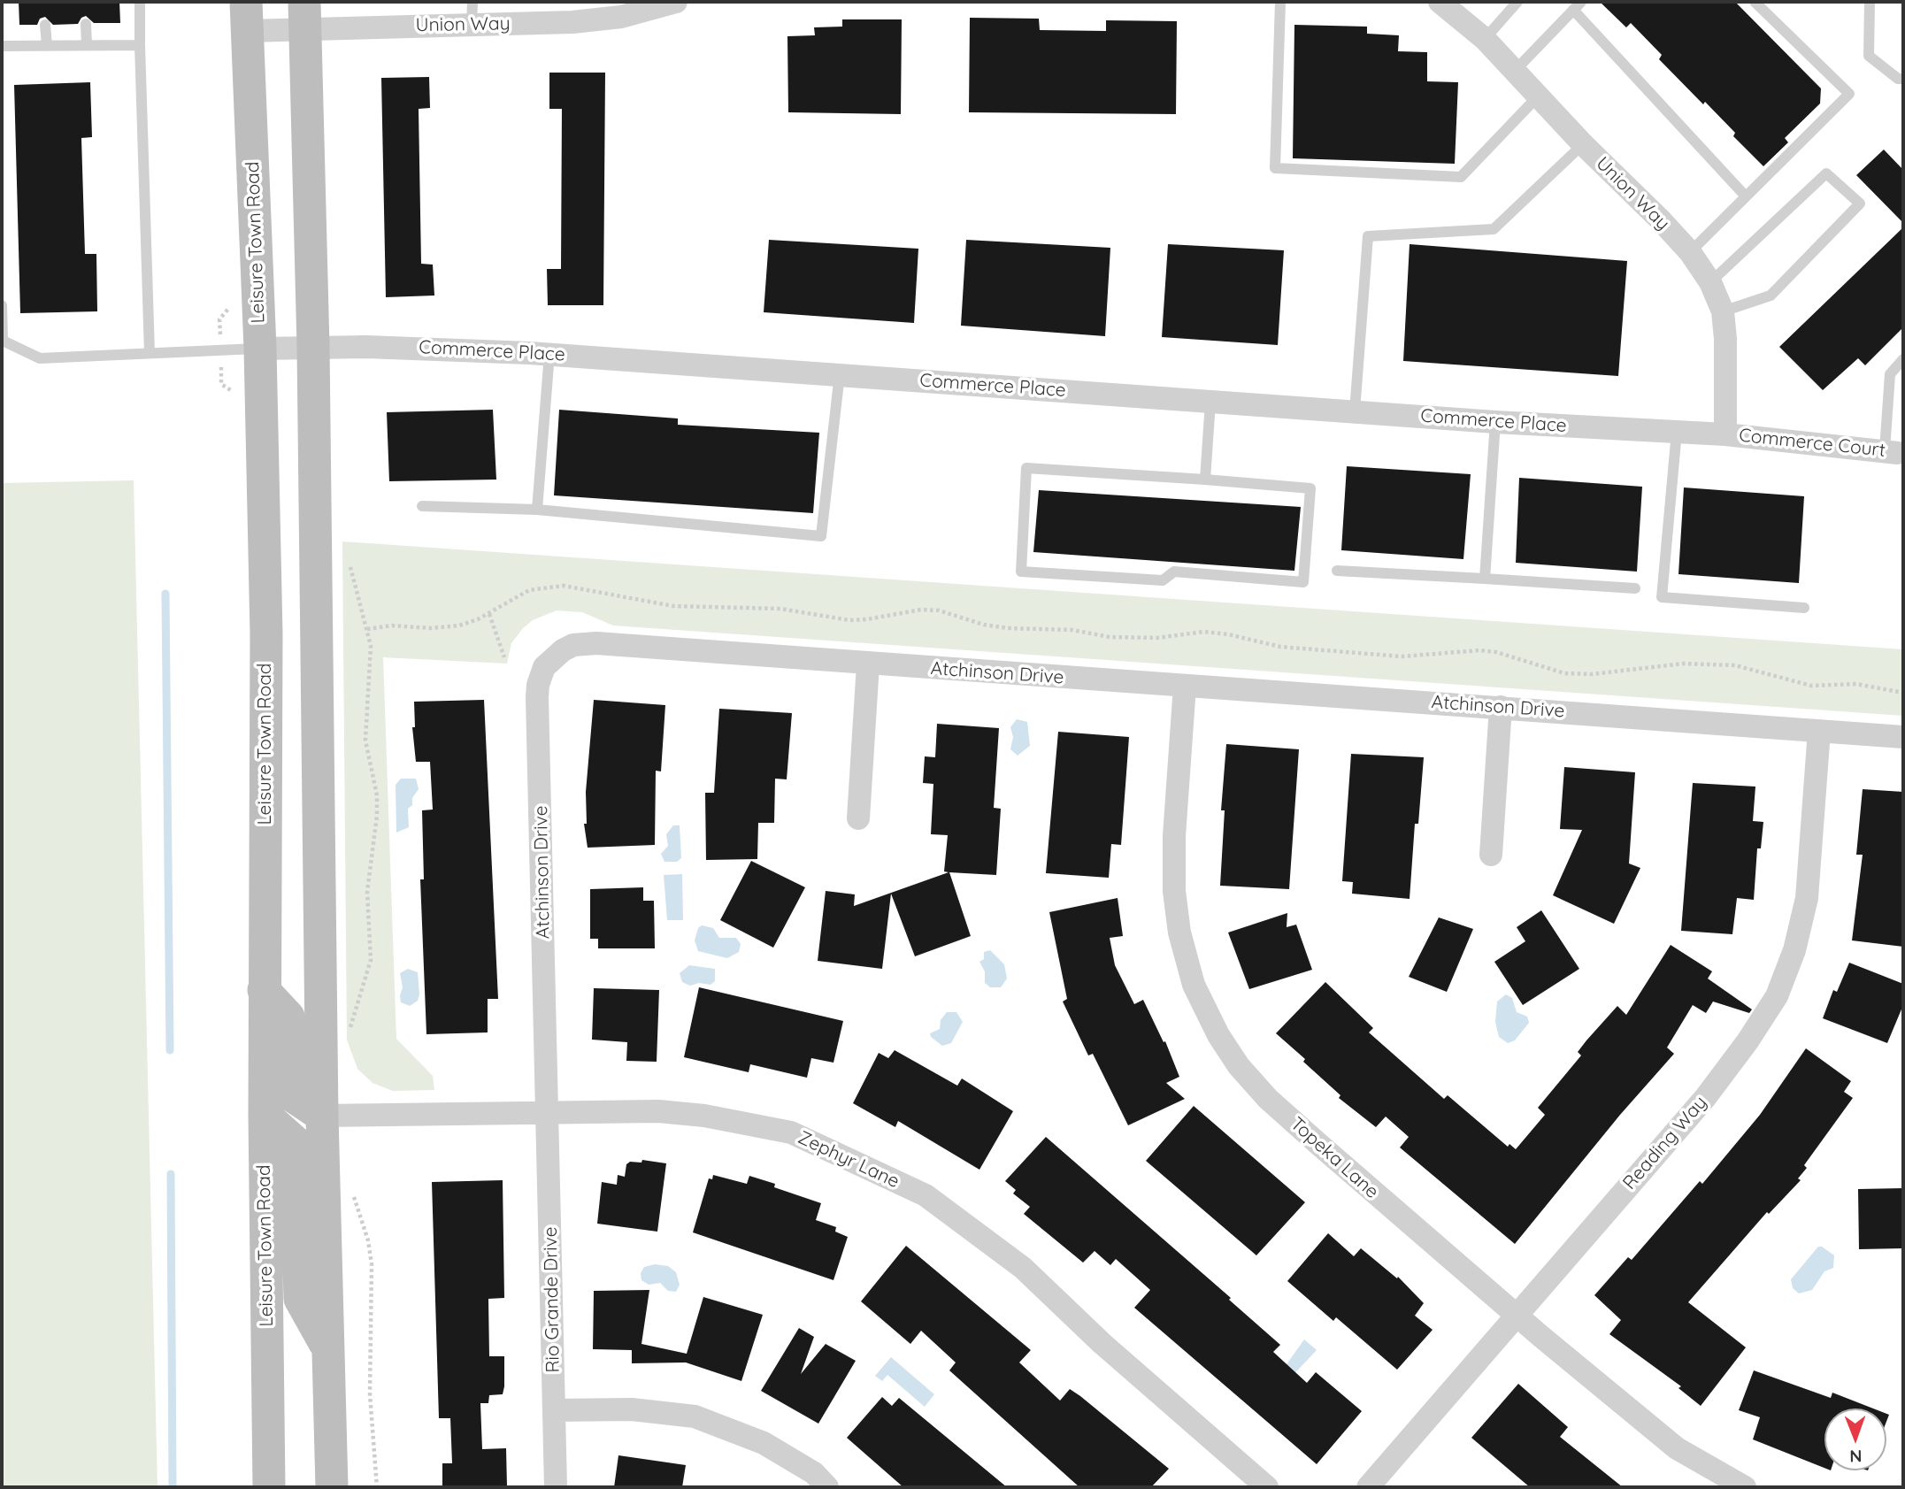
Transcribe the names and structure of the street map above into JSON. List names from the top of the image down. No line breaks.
{"streets":{"main road":["Leisure Town Road"],"street":["Union Way","Commerce Place","Commerce Court","Atchinson Drive","Reading Way","Topeka Lane","Zephyr Lane","Rio Grande Drive"]},"crossings":[["Union Way","Leisure Town Road"],["Union Way","Commerce Place"],["Union Way","Commerce Court"],["Leisure Town Road","Commerce Place"],["Commerce Place","Commerce Court"],["Atchinson Drive","Reading Way"],["Atchinson Drive","Topeka Lane"],["Atchinson Drive","Zephyr Lane"],["Atchinson Drive","Rio Grande Drive"],["Reading Way","Topeka Lane"],["Zephyr Lane","Rio Grande Drive"]],"north":"bottom"}
